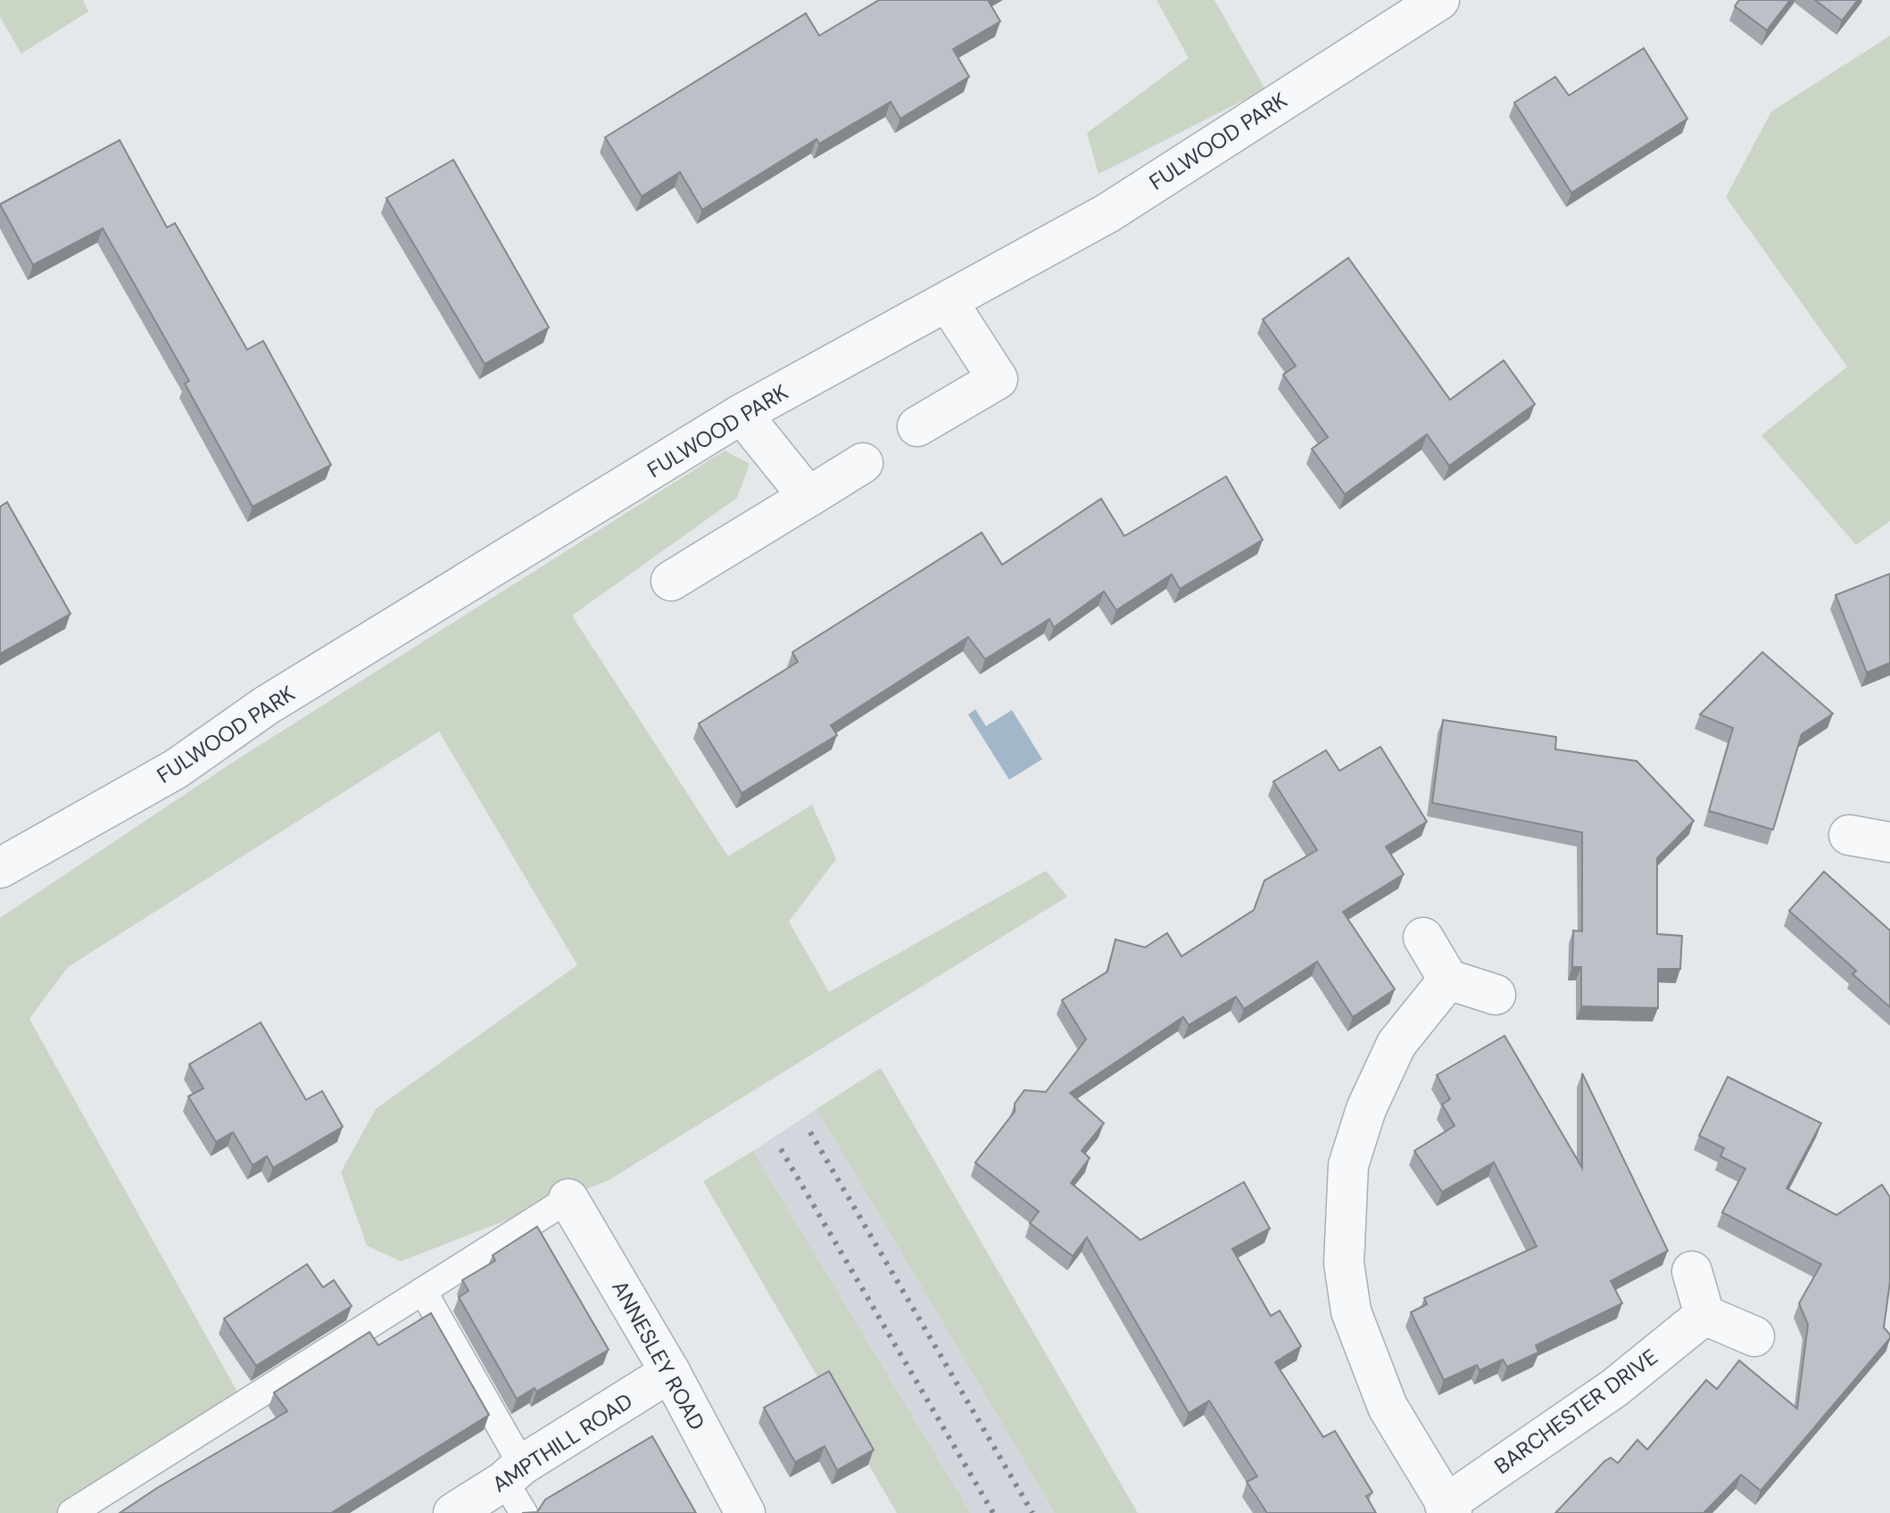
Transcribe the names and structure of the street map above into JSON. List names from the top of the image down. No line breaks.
{"streets":{"street":["FULWOOD PARK","ANNESLEY ROAD","BARCHESTER DRIVE","AMPTHILL ROAD"]},"crossings":[["ANNESLEY ROAD","AMPTHILL ROAD"]]}
